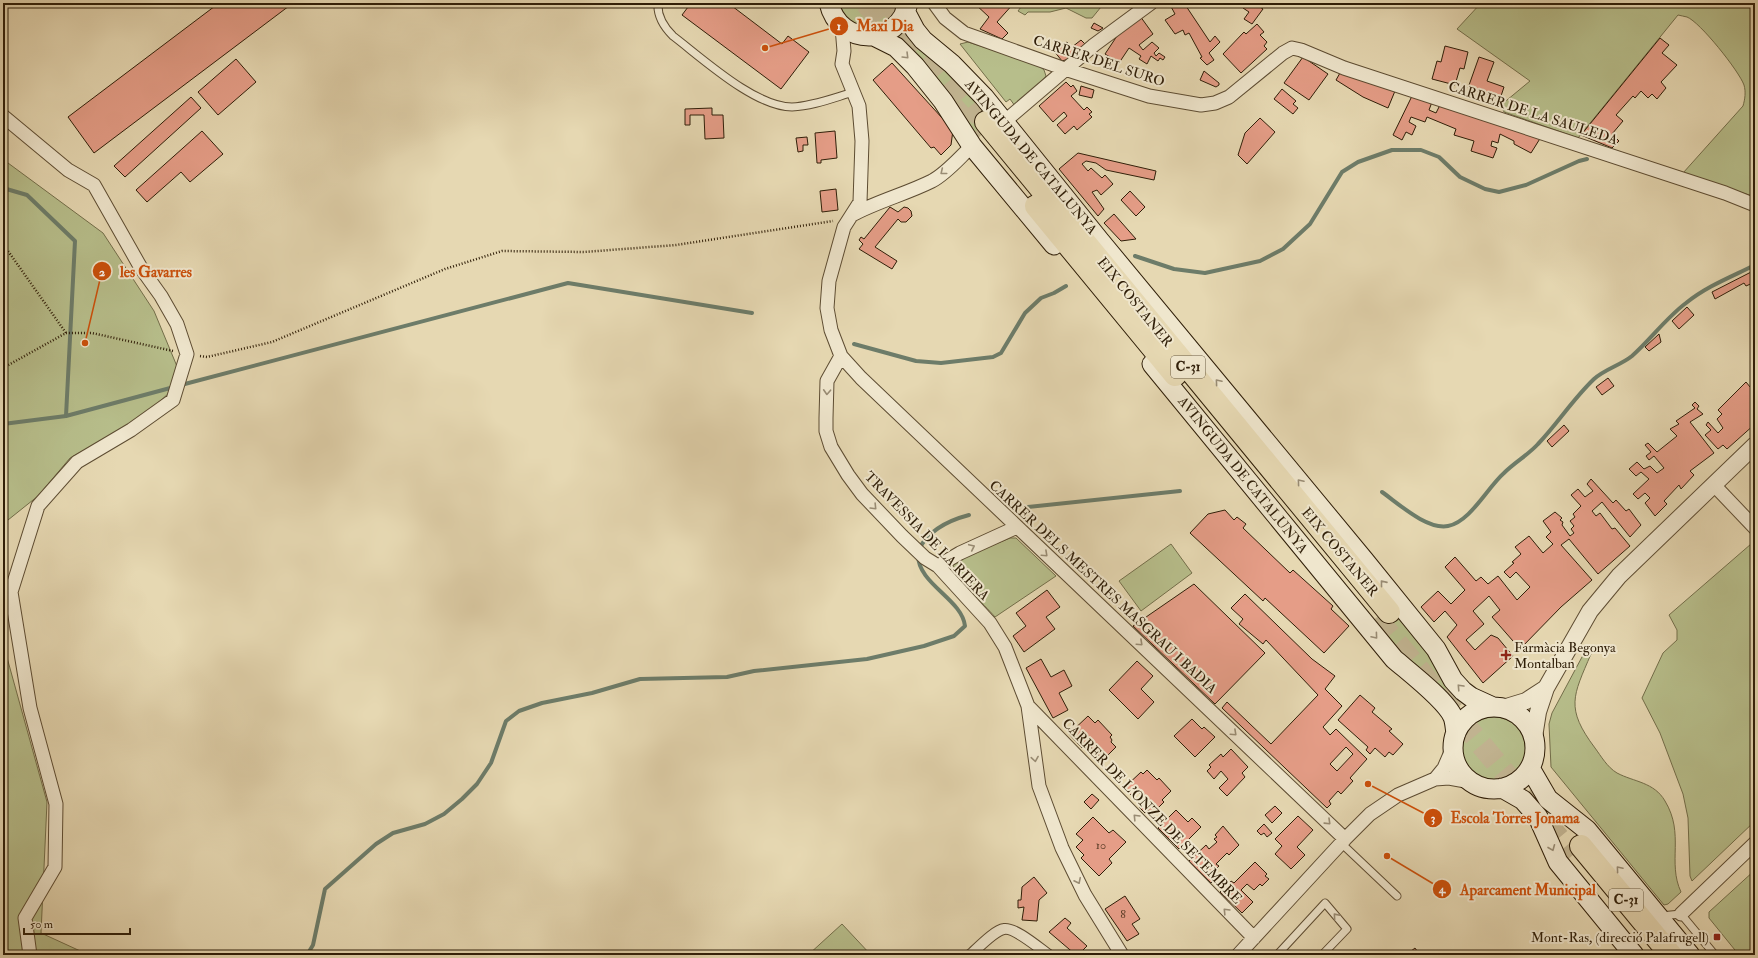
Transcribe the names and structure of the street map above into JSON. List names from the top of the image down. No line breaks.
{"streets":{"highway":["EIX COSTANER","C-31"],"main road":["AVINGUDA DE CATALUNYA"],"street":["CARRER DEL SURO","CARRER DE LA SAULEDA","TRAVESSIA DE LA RIERA","CARRER DELS MESTRES MASGRAU I BADIA","CARRER DE L'ONZE DE SETEMBRE"]},"crossings":[["CARRER DEL SURO","CARRER DE LA SAULEDA"],["AVINGUDA DE CATALUNYA","EIX COSTANER"],["TRAVESSIA DE LA RIERA","CARRER DELS MESTRES MASGRAU I BADIA"],["TRAVESSIA DE LA RIERA","CARRER DE L'ONZE DE SETEMBRE"]],"one_way":["TRAVESSIA DE LA RIERA","CARRER DELS MESTRES MASGRAU I BADIA","CARRER DE L'ONZE DE SETEMBRE"],"places":{"other":["Maxi Dia","les Gavarres","Escola Torres Jonama","Aparcament Municipal"],"health":["Farmàcia Begonya Montalban"],"transit":["Mont-Ras, (direcció Palafrugell)"]},"house_numbers":["10","8"],"scale_bar":"50 m"}
